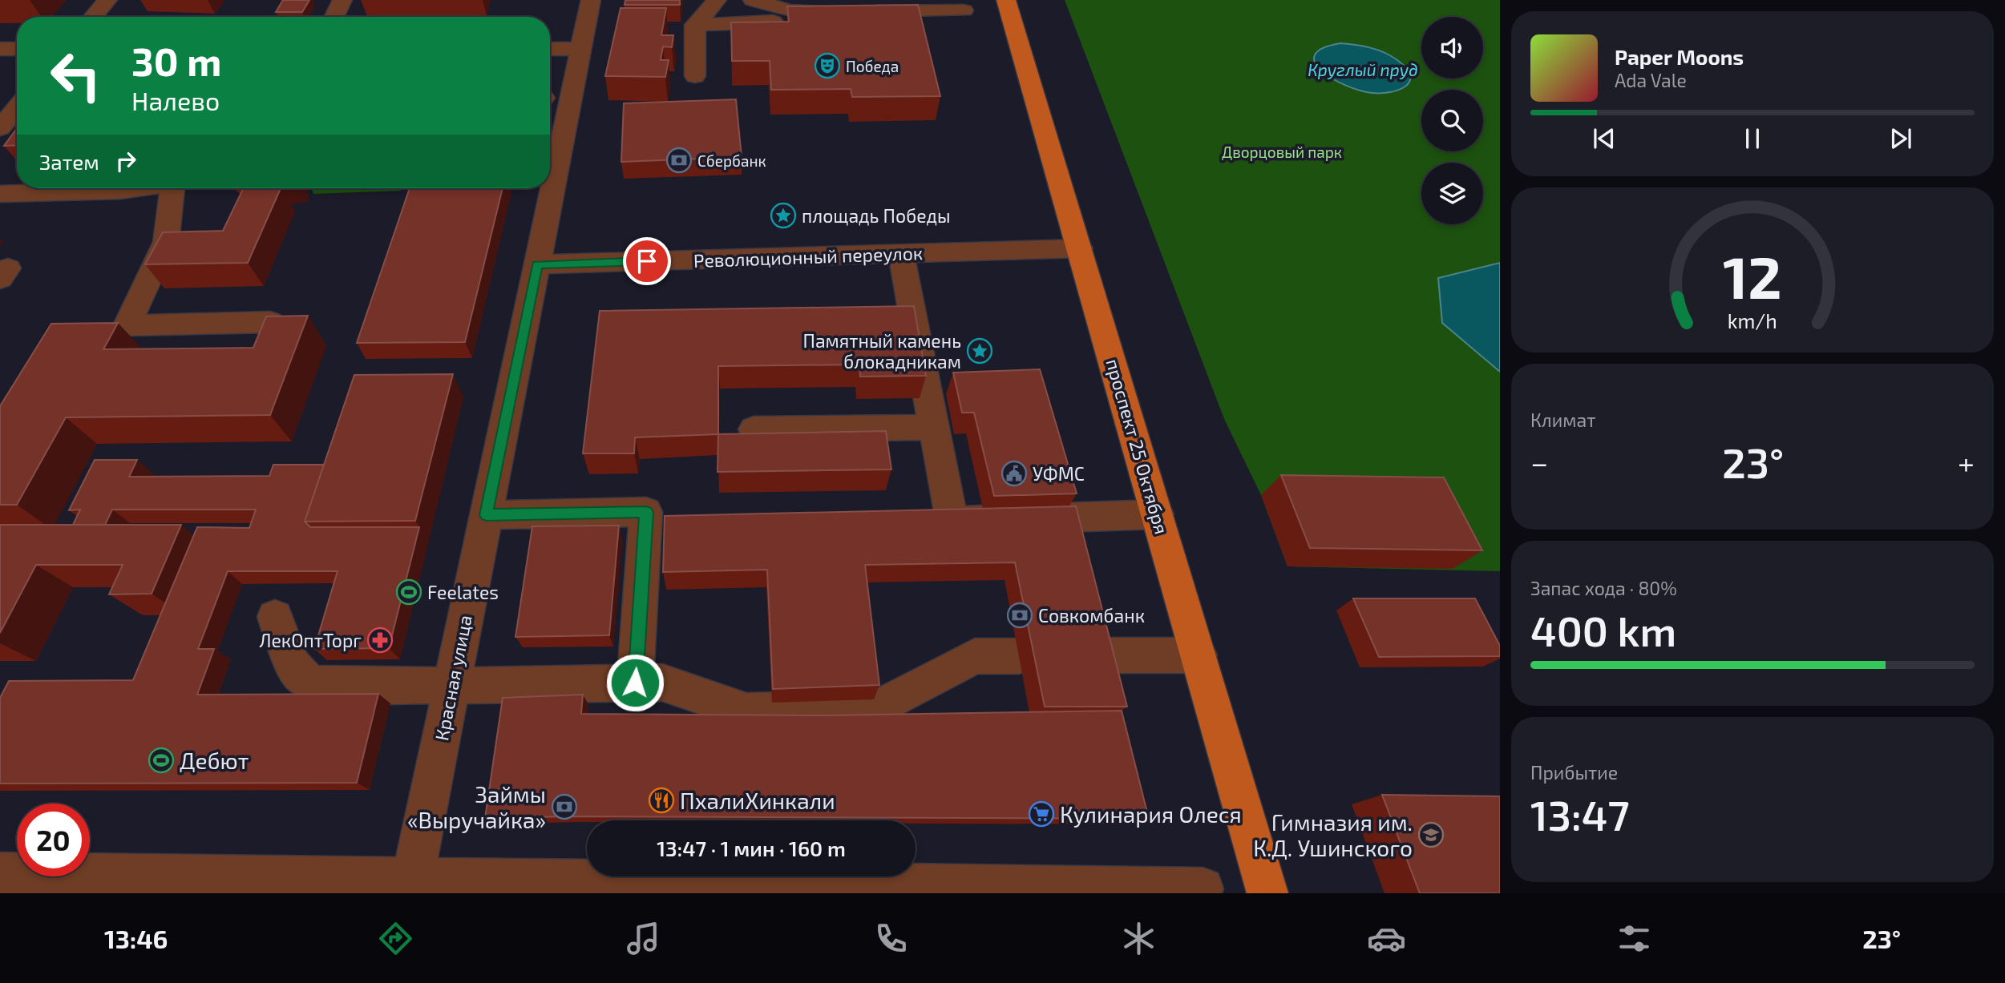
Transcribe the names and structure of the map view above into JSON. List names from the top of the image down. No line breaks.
{"streets":{"main road":["проспект 25 Октября"],"street":["Революционный переулок","Красная улица"]},"crossings":[["Революционный переулок","проспект 25 Октября"],["Революционный переулок","Красная улица"]],"water":["Круглый пруд"],"parks":["Дворцовый парк"],"places":{"theatre":["Победа"],"bank":["Сбербанк","Совкомбанк","Займы «Выручайка»"],"place":["площадь Победы","Памятный камень блокадникам"],"public building":["УФМС"],"sports":["Feelates","Дебют"],"pharmacy":["ЛекОптТорг"],"restaurant":["ПхалиХинкали"],"supermarket":["Кулинария Олеся"],"school or university":["Гимназия им. К.Д. Ушинского"]},"page":{"turn":["30 m","Налево"],"song":["Paper Moons","Ada Vale"],"then":"Затем","tile":["Климат",["Запас хода · 80%","400 km"],["Прибытие","13:47"]],"heat":["−","23°","+"],"limit":"20","trip":"13:47 · 1 мин · 160 m","tabs":["13:46","23°"],"gauge":["12","km/h"]}}
